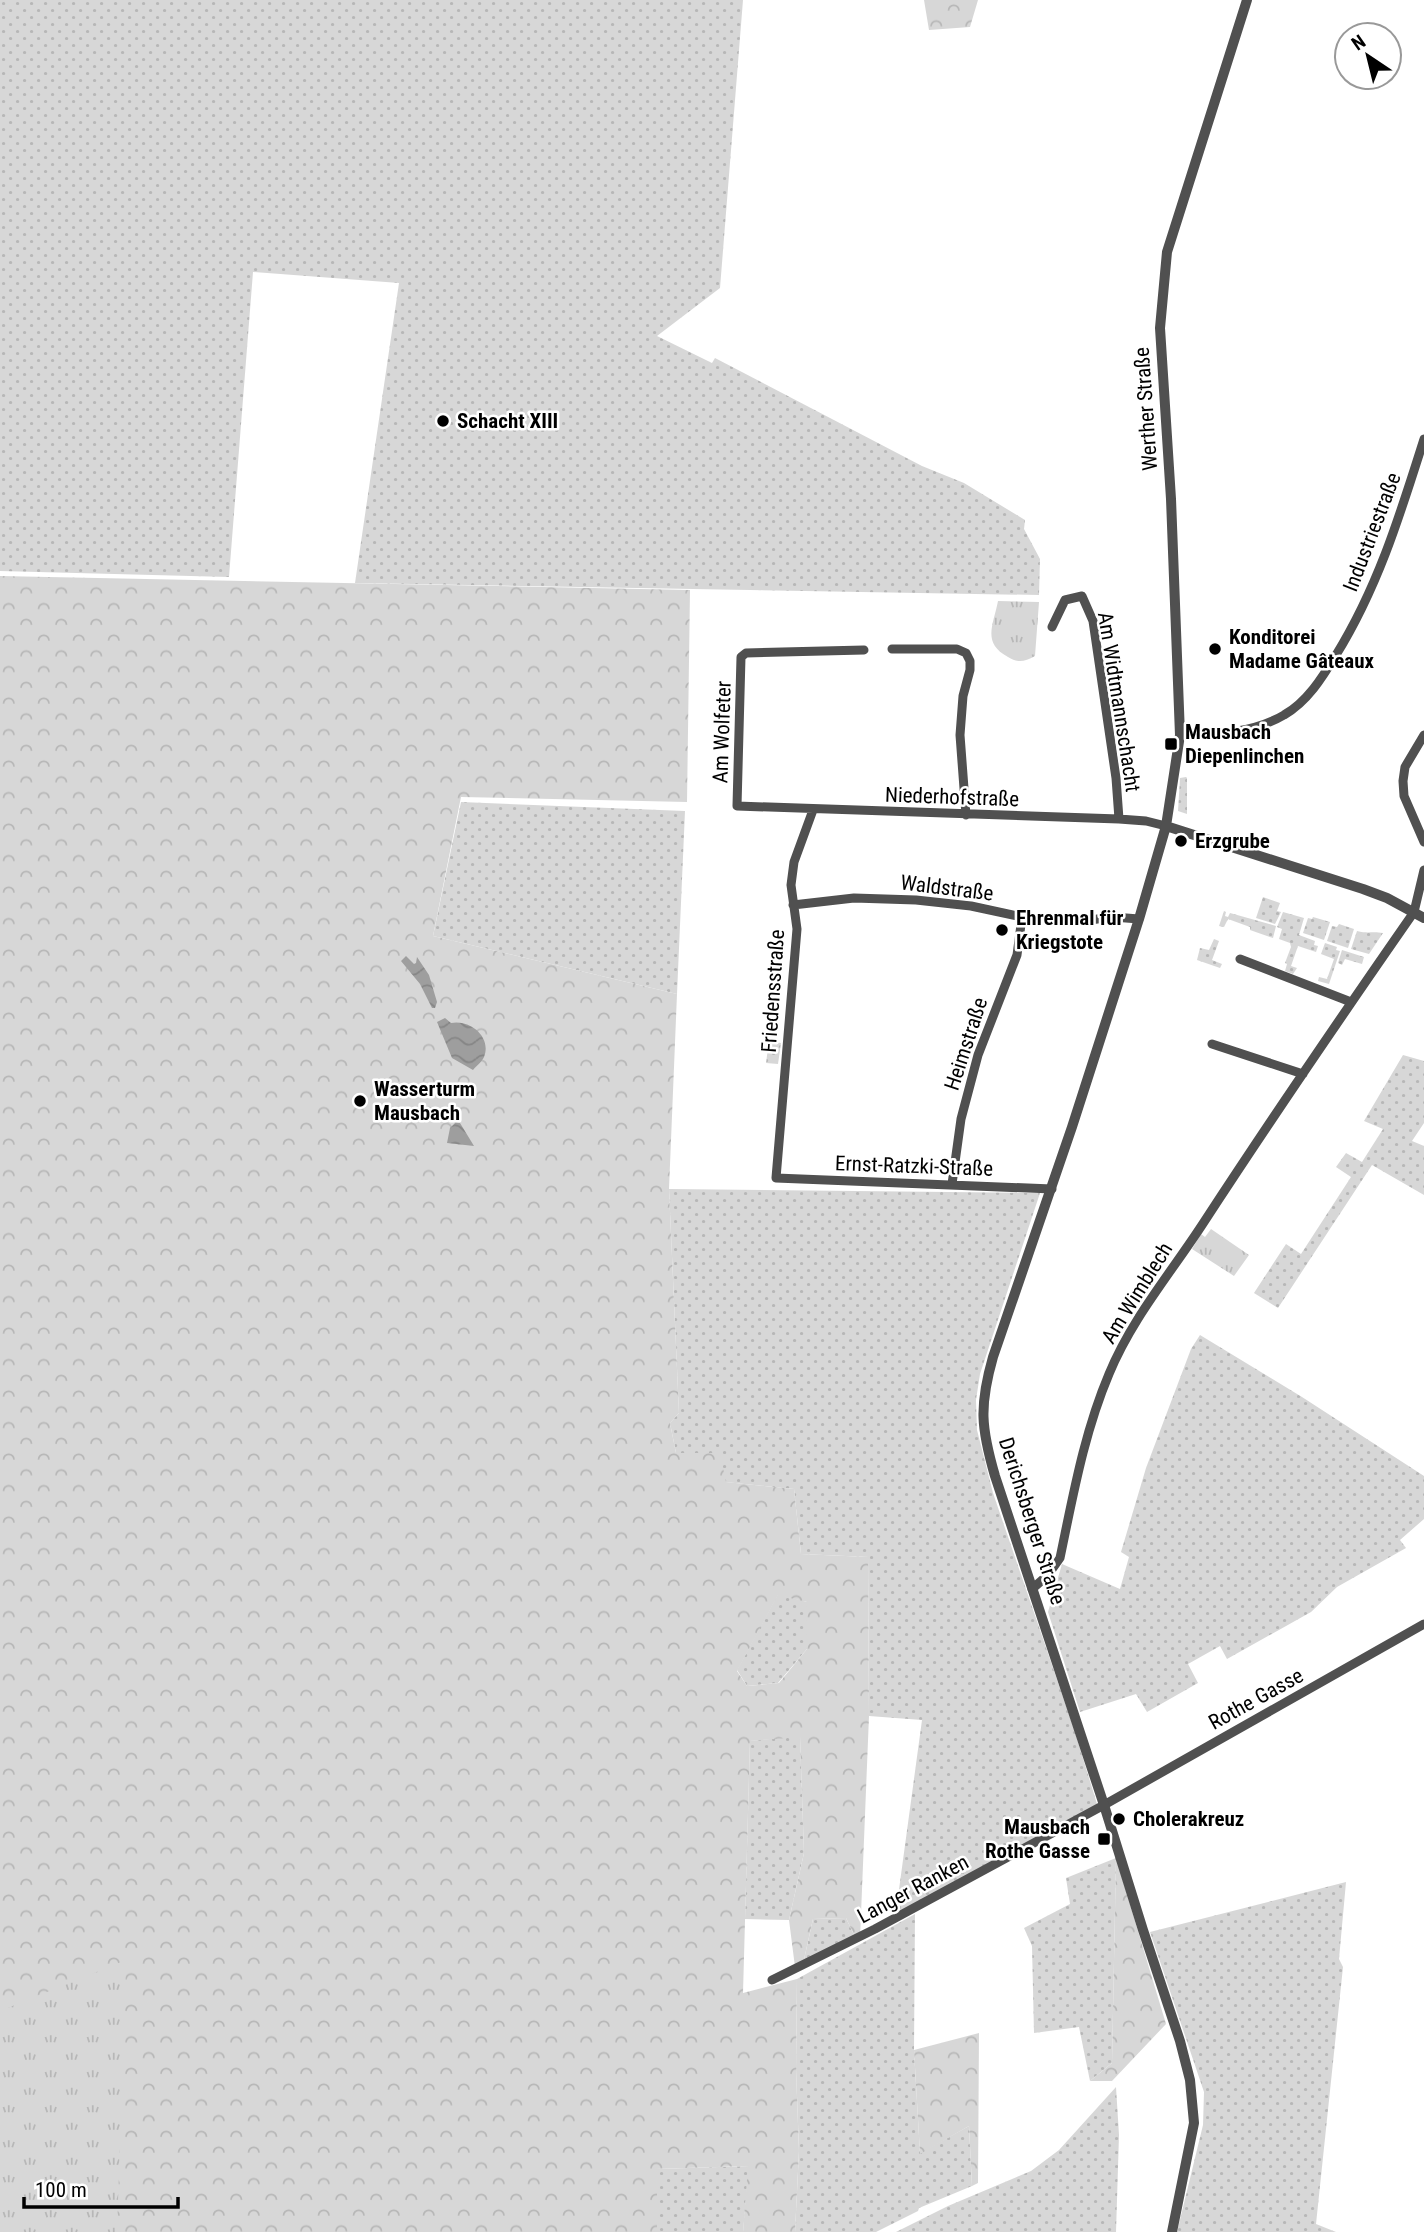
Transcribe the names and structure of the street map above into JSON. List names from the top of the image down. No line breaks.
{"streets":{"street":["Werther Straße","Industriestraße","Am Widtmannschacht","Am Wolfeter","Niederhofstraße","Waldstraße","Friedensstraße","Heimstraße","Ernst-Ratzki-Straße","Am Wimblech","Derichsberger Straße","Rothe Gasse","Langer Ranken"]},"crossings":[["Werther Straße","Industriestraße"],["Werther Straße","Niederhofstraße"],["Werther Straße","Derichsberger Straße"],["Am Widtmannschacht","Niederhofstraße"],["Am Wolfeter","Niederhofstraße"],["Niederhofstraße","Friedensstraße"],["Niederhofstraße","Derichsberger Straße"],["Waldstraße","Friedensstraße"],["Waldstraße","Heimstraße"],["Waldstraße","Derichsberger Straße"],["Friedensstraße","Ernst-Ratzki-Straße"],["Heimstraße","Ernst-Ratzki-Straße"],["Ernst-Ratzki-Straße","Derichsberger Straße"],["Am Wimblech","Derichsberger Straße"],["Derichsberger Straße","Rothe Gasse"],["Derichsberger Straße","Langer Ranken"],["Rothe Gasse","Langer Ranken"]],"places":{"other":["Schacht XIII","Konditorei Madame Gâteaux","Erzgrube","Ehrenmal für Kriegstote","Wasserturm Mausbach","Cholerakreuz"],"transit":["Mausbach Diepenlinchen","Mausbach Rothe Gasse"]},"scale_bar":"100 m","north":"top left"}
